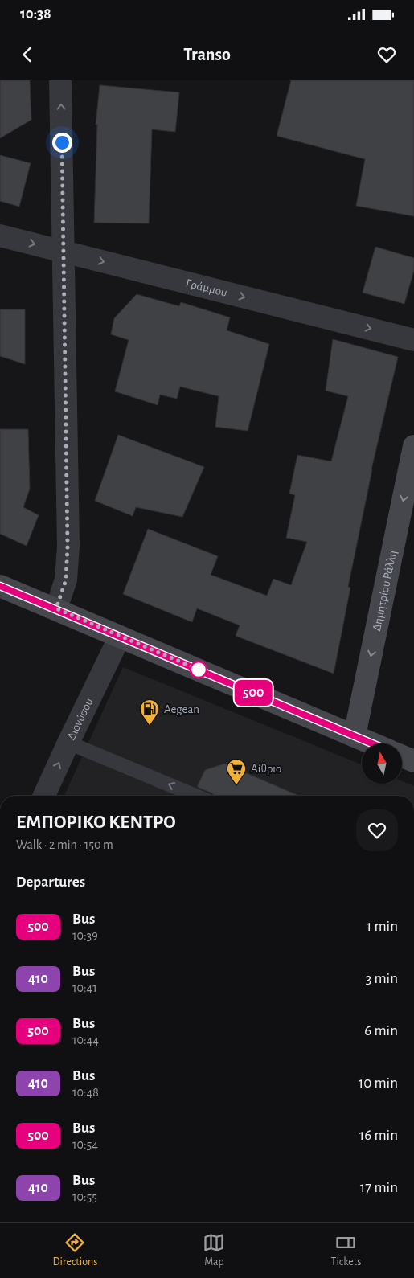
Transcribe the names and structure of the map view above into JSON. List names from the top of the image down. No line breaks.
{"streets":{"street":["Γράμμου","Δημητρίου Ράλλη","Διονύσου"]},"one_way":["Γράμμου","Δημητρίου Ράλλη"],"places":{"fuel station":["Aegean"],"supermarket":["Αίθριο"]},"lines":["bus line 500"],"north":"top","page":{"status":"10:38","header":"Transo","on_map":"500","heading":[["ΕΜΠΟΡΙΚΟ ΚΕΝΤΡΟ","Walk · 2 min · 150 m"],"Departures"],"list":[{"mark":"500","name":"Bus","note":"10:39","value":"1 min"},{"mark":"410","name":"Bus","note":"10:41","value":"3 min"},{"mark":"500","name":"Bus","note":"10:44","value":"6 min"},{"mark":"410","name":"Bus","note":"10:48","value":"10 min"},{"mark":"500","name":"Bus","note":"10:54","value":"16 min"},{"mark":"410","name":"Bus","note":"10:55","value":"17 min"}],"tabs":["Directions","Map","Tickets"]}}
